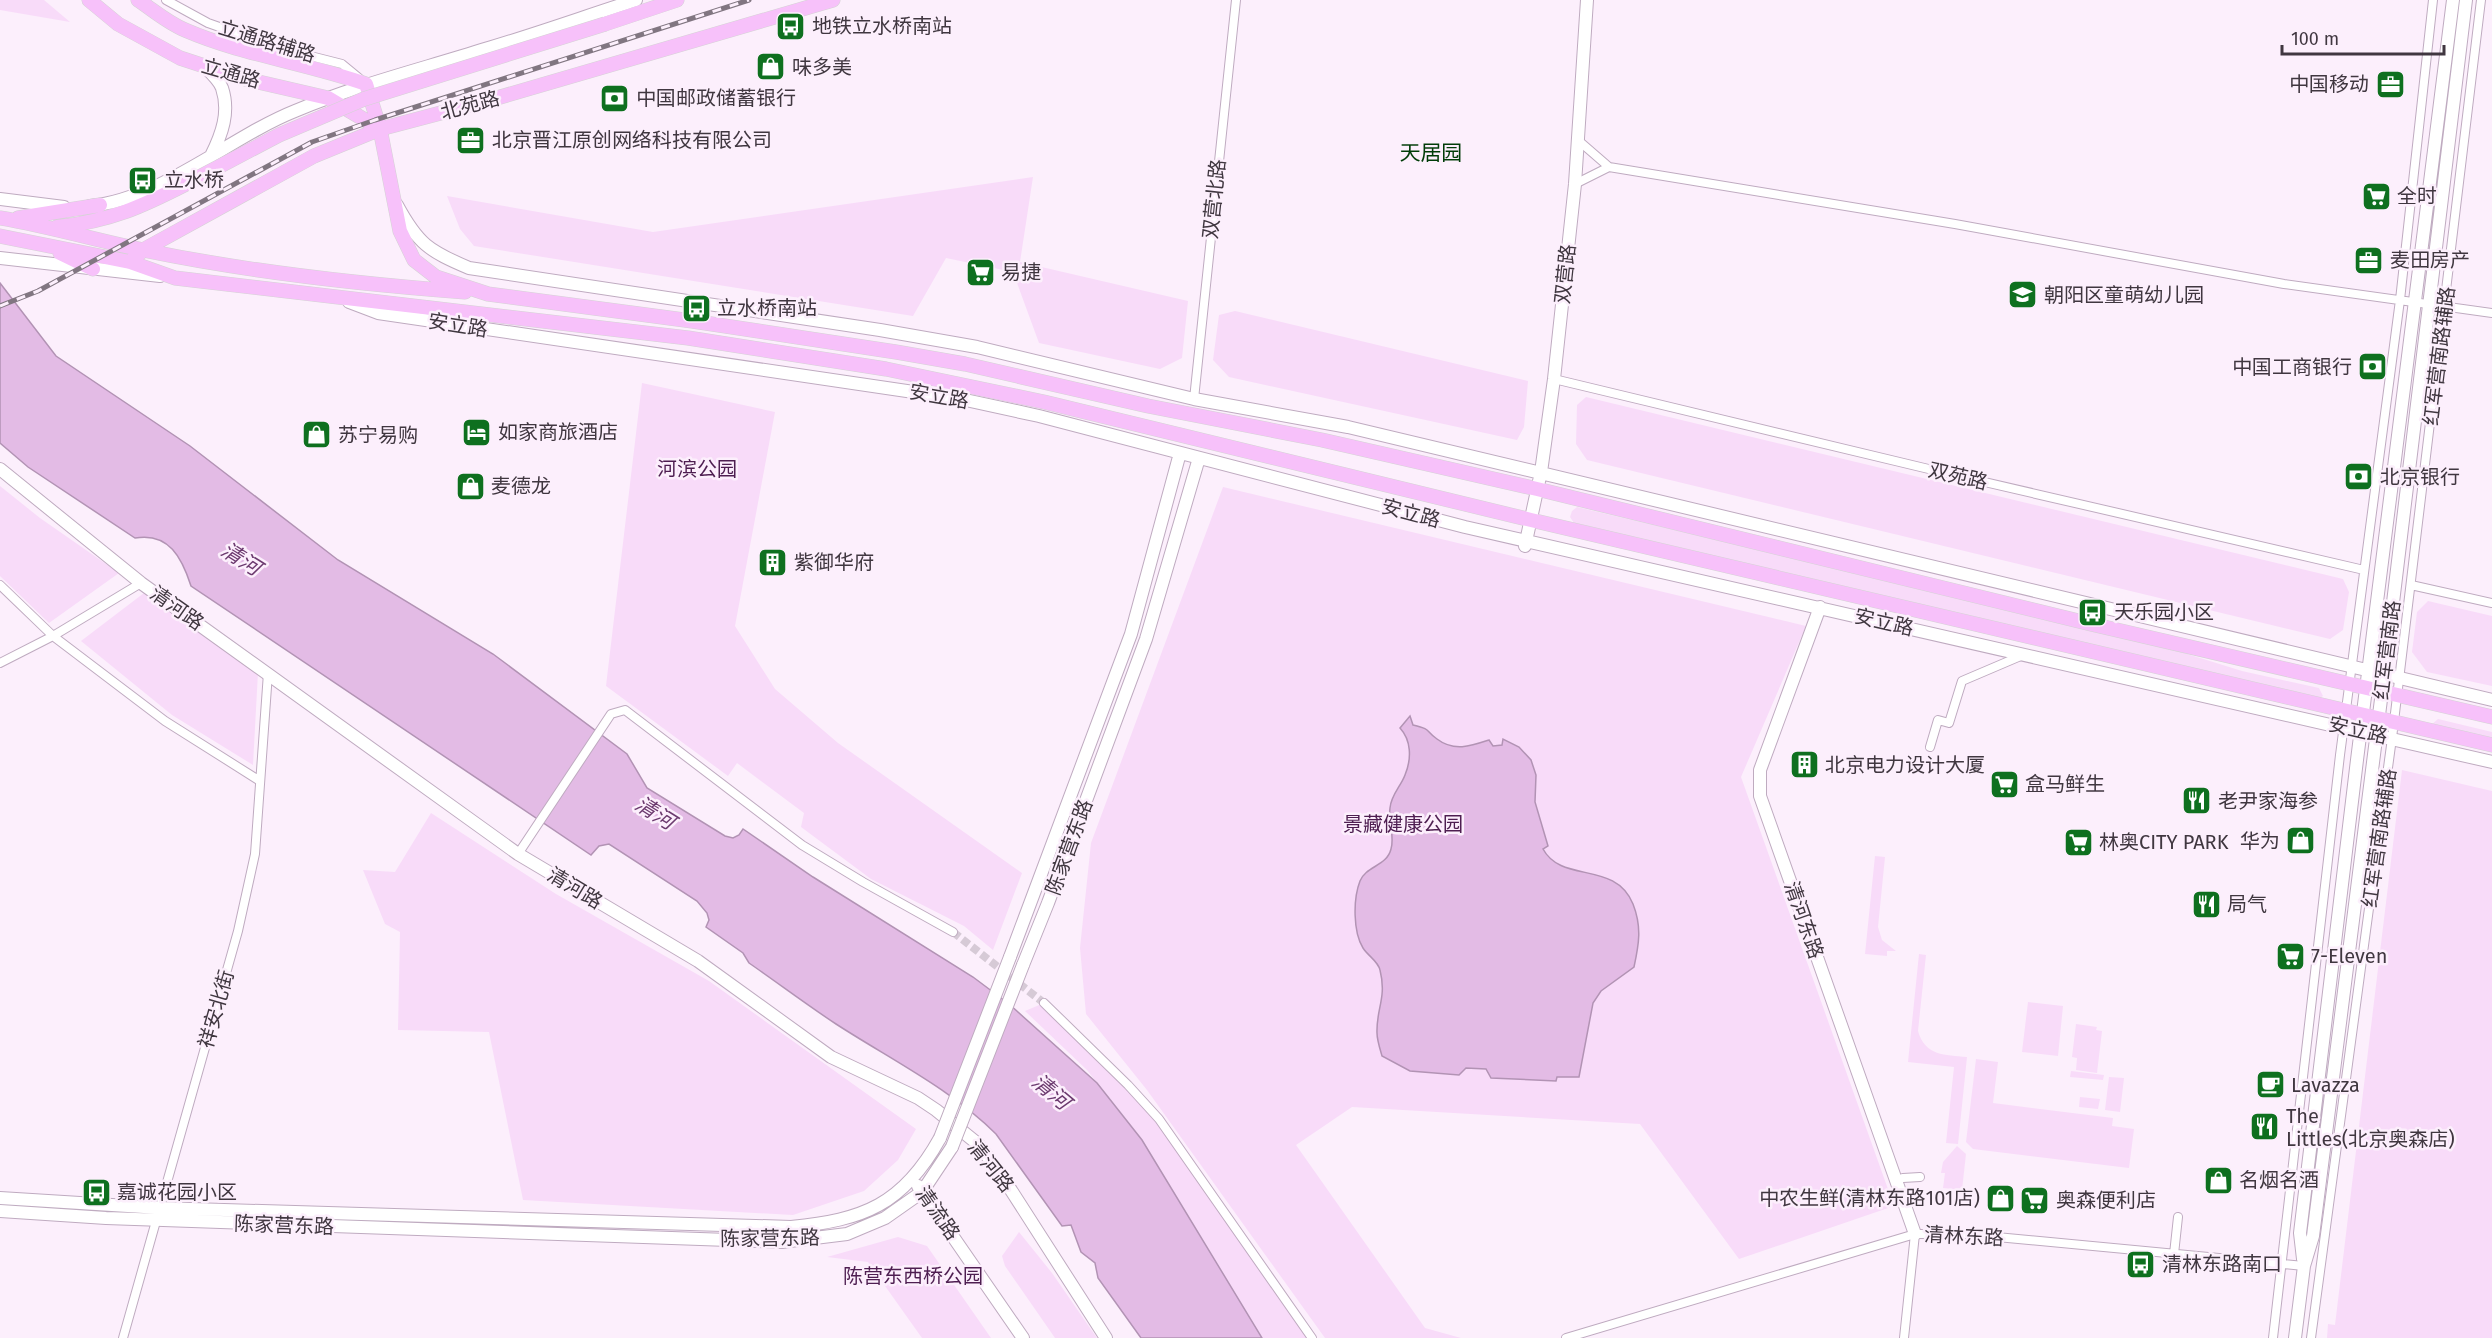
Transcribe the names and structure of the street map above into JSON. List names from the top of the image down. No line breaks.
{"streets":{"main road":["立通路","北苑路","安立路"],"street":["立通路辅路","双营北路","双营路","红军营南路辅路","双苑路","清河路","红军营南路","陈家营东路","清河东路","祥安北街","清流路","清林东路"]},"crossings":[["立通路辅路","立通路"],["立通路辅路","安立路"],["立通路","北苑路"],["立通路","安立路"],["北苑路","安立路"],["双营北路","安立路"],["双营路","安立路"],["双营路","双苑路"],["安立路","红军营南路辅路"],["安立路","红军营南路"],["安立路","陈家营东路"],["安立路","清河东路"],["清河路","祥安北街"],["红军营南路","清林东路"],["陈家营东路","祥安北街"],["陈家营东路","清流路"],["清河东路","清林东路"]],"districts":["天居园"],"water":["清河"],"parks":["河滨公园","景藏健康公园","陈营东西桥公园"],"places":{"bus stop":["地铁立水桥南站","立水桥","立水桥南站","天乐园小区","嘉诚花园小区","清林东路南口"],"shop":["味多美","苏宁易购","麦德龙","华为","名烟名酒","中农生鲜(清林东路101店)"],"office":["中国移动","北京晋江原创网络科技有限公司","麦田房产"],"bank":["中国邮政储蓄银行","中国工商银行","北京银行"],"supermarket":["全时","易捷","盒马鲜生","林奥CITY PARK","7-Eleven","奥森便利店"],"school or university":["朝阳区童萌幼儿园"],"hotel":["如家商旅酒店"],"building":["紫御华府","北京电力设计大厦"],"restaurant":["老尹家海参","局气","The Littles(北京奥森店)"],"cafe":["Lavazza"]},"scale_bar":"100 m"}
